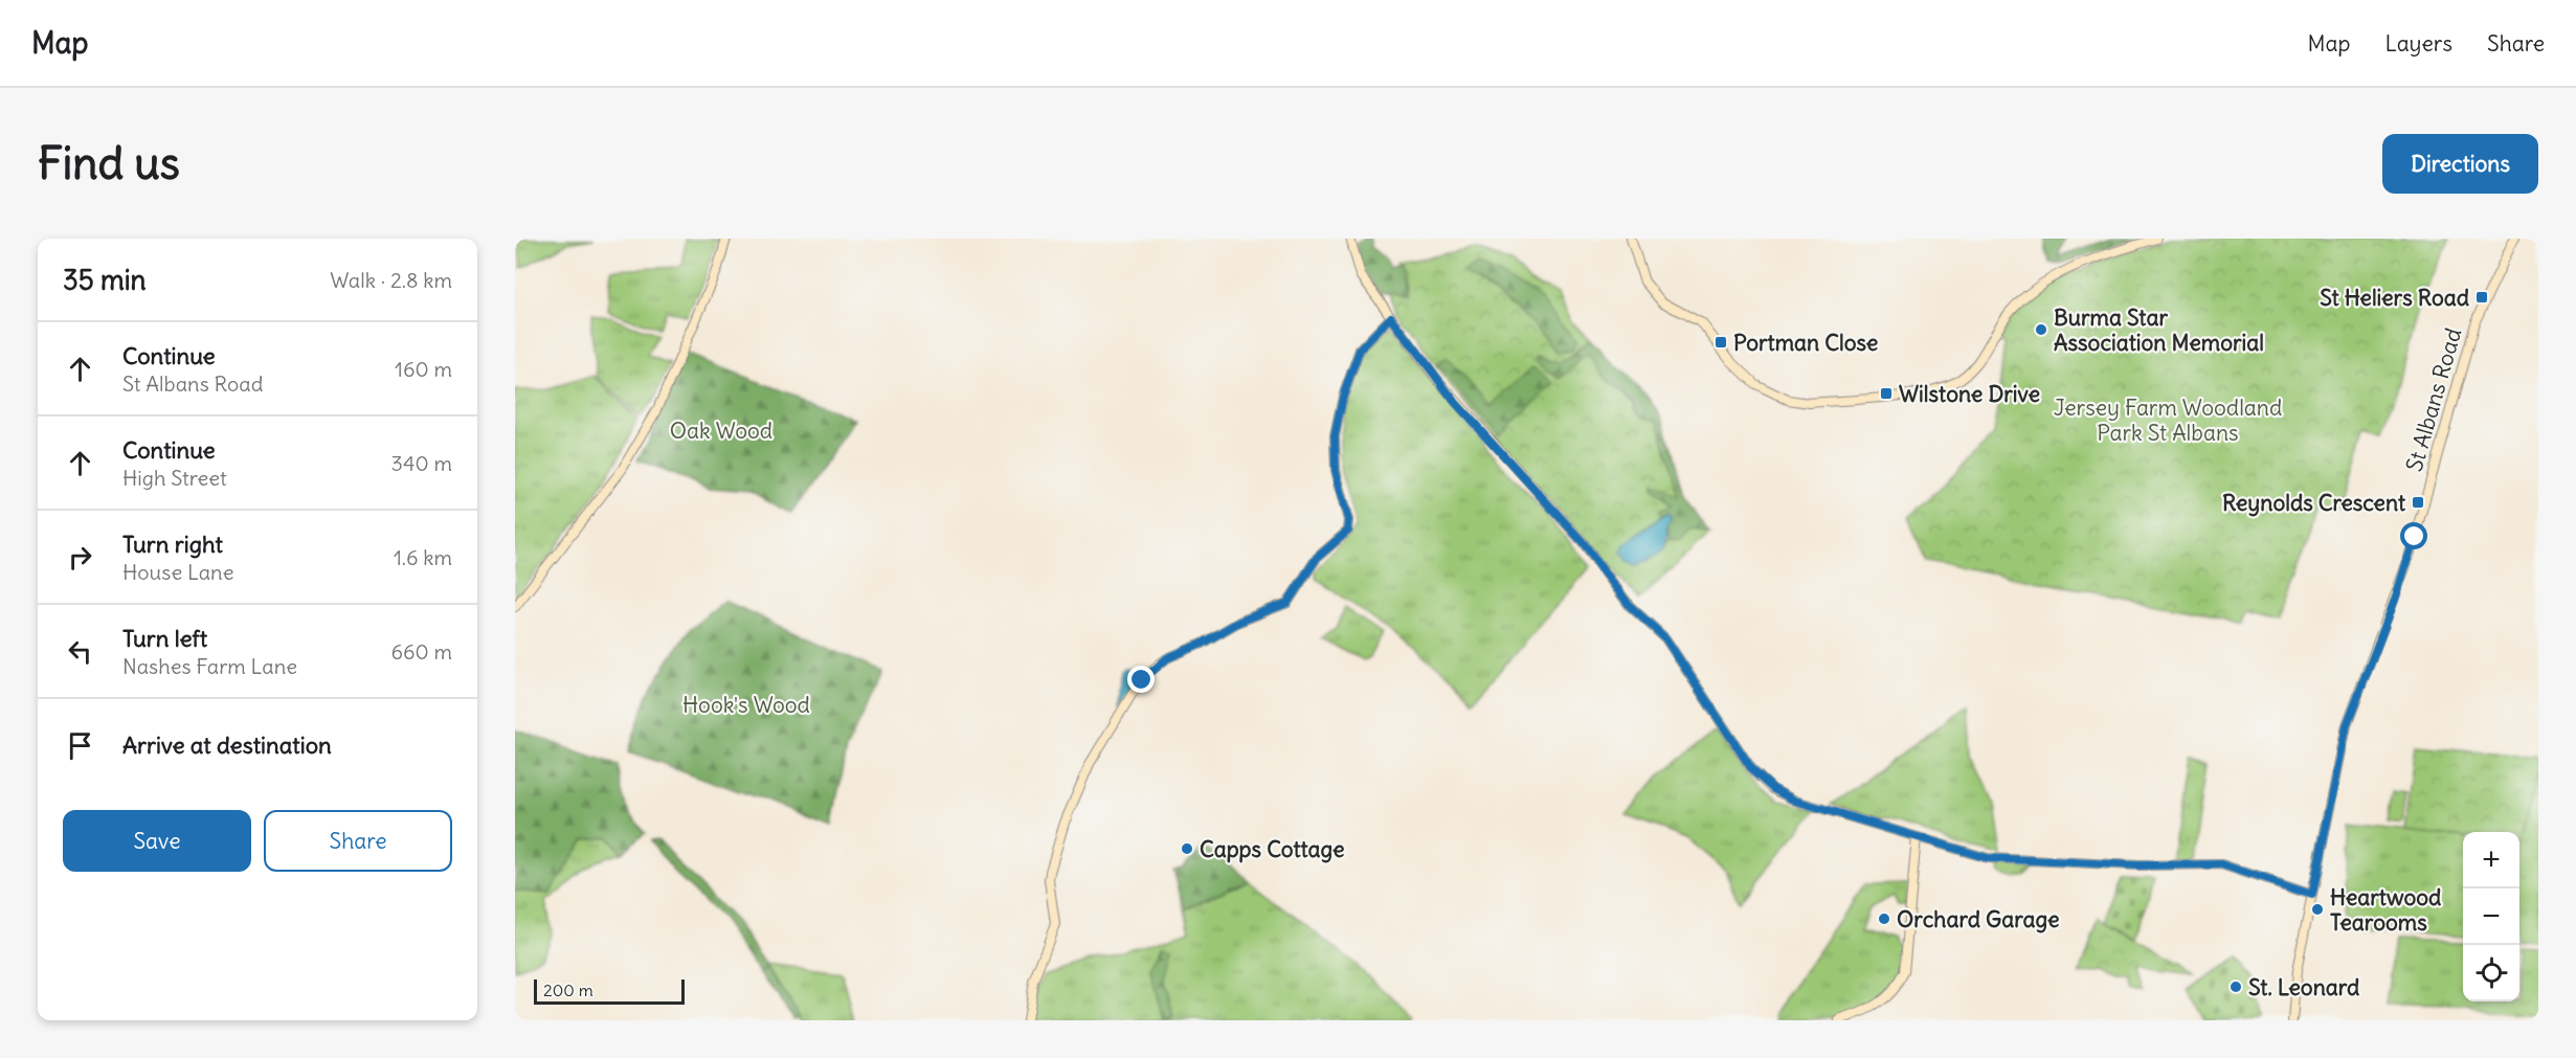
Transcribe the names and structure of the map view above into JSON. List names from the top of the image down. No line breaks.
{"streets":{"street":["St Albans Road"]},"parks":["Jersey Farm Woodland Park St Albans","Oak Wood","Hook's Wood"],"places":{"transit":["St Heliers Road","Portman Close","Wilstone Drive","Reynolds Crescent"],"other":["Burma Star Association Memorial","Capps Cottage","Heartwood Tearooms","Orchard Garage","St. Leonard"]},"scale_bar":"200 m","page":{"header":"Map","nav":["Map","Layers","Share"],"buttons":["Directions",["Save","Share"]],"title":"Find us","heading":["35 min","Walk · 2.8 km"],"list":[["Continue","St Albans Road","160 m"],["Continue","High Street","340 m"],["Turn right","House Lane","1.6 km"],["Turn left","Nashes Farm Lane","660 m"],"Arrive at destination"],"map_buttons":["+","−"],"scale":"200 m"}}
